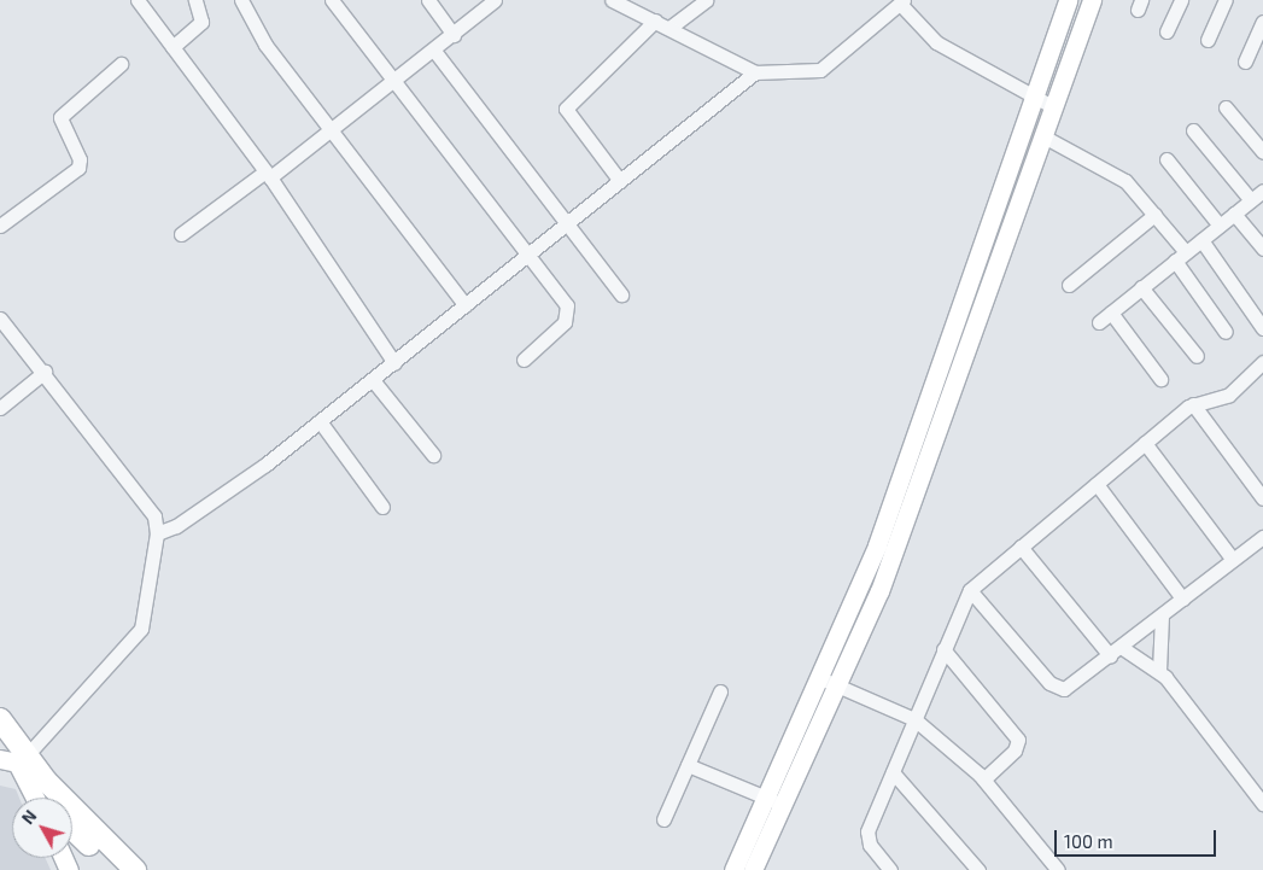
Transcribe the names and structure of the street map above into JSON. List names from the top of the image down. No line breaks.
{"scale_bar":"100 m","north":"top left"}
